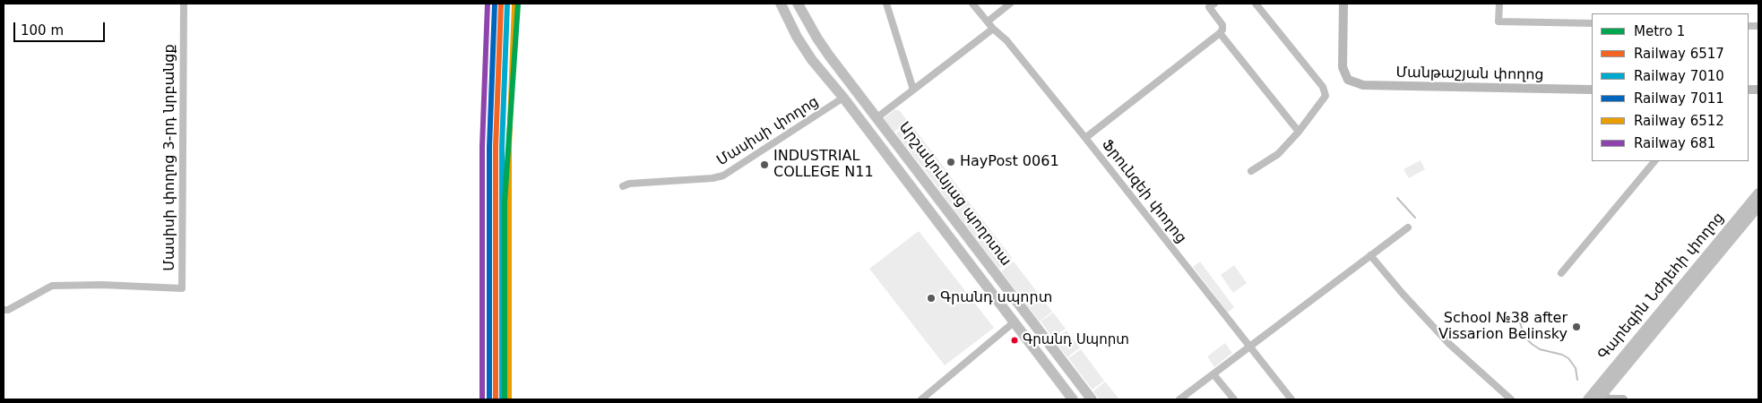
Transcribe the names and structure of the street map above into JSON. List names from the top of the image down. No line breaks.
{"streets":{"main road":["Արշակունյաց պողոտա","Գարեգին Նժդեհի փողոց"],"street":["Մանթաշյան փողոց","Մասիսի փողոց","Մասիսի փողոց 3-րդ նրբանցք","Ֆրունզեի փողոց"]},"crossings":[["Մասիսի փողոց","Արշակունյաց պողոտա"]],"places":["HayPost 0061","INDUSTRIAL COLLEGE N11","Գրանդ սպորտ","School №38 after Vissarion Belinsky","Գրանդ Սպորտ"],"lines":["metro line 1","rail line 6517","rail line 7010","rail line 7011","rail line 681","rail line 6512"],"legend":["Metro 1","Railway 6517","Railway 7010","Railway 7011","Railway 6512","Railway 681"],"scale_bar":"100 m"}
